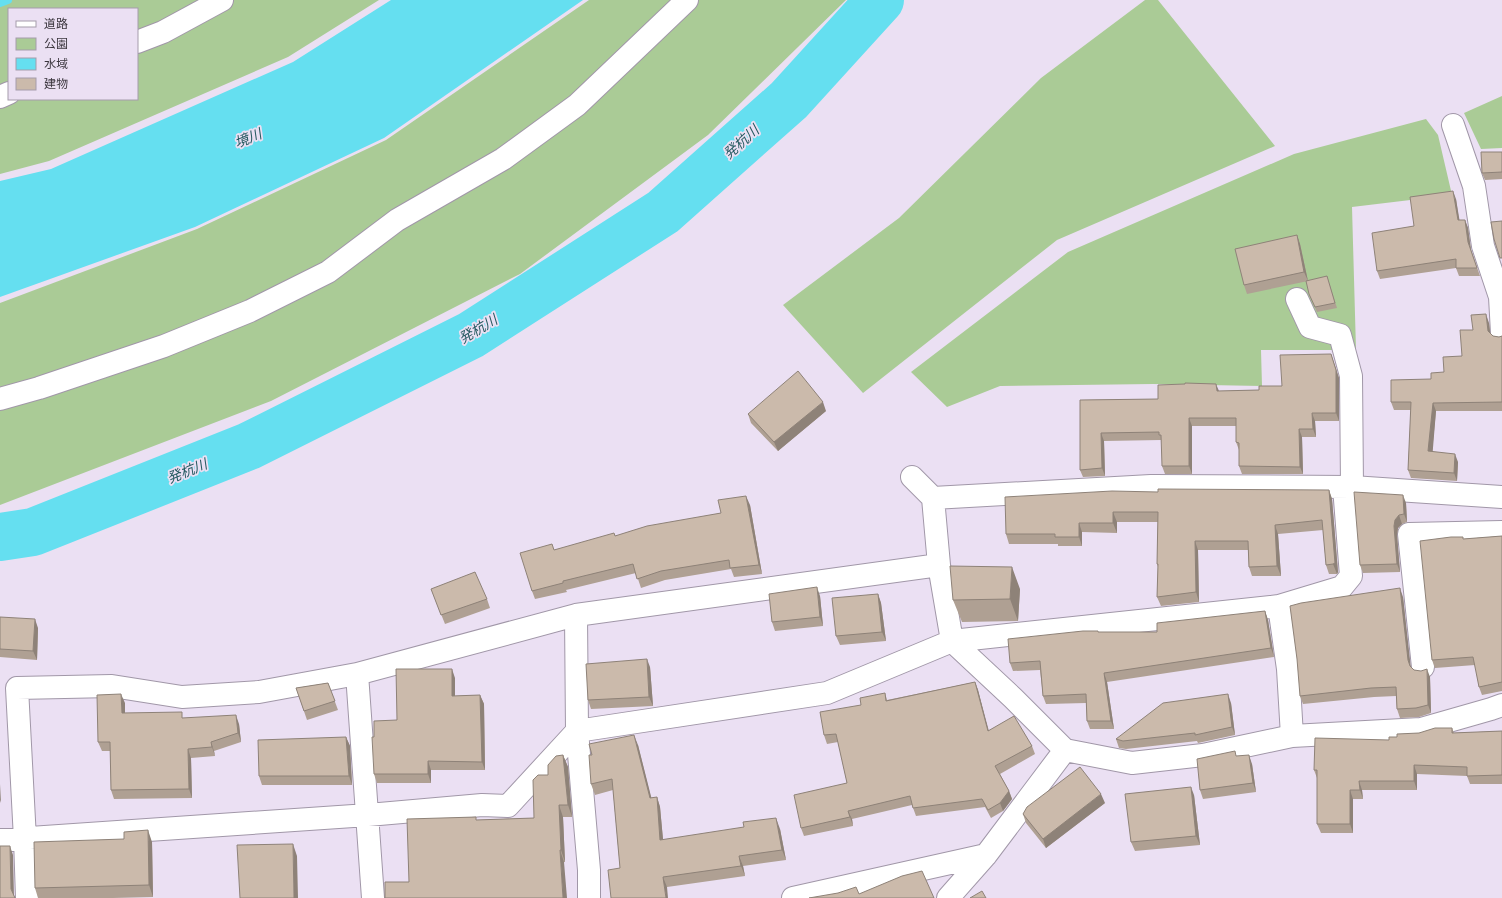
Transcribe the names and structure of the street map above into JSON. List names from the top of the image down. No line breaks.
{"water":["境川","発杭川"],"legend":["道路","公園","水域","建物"]}
